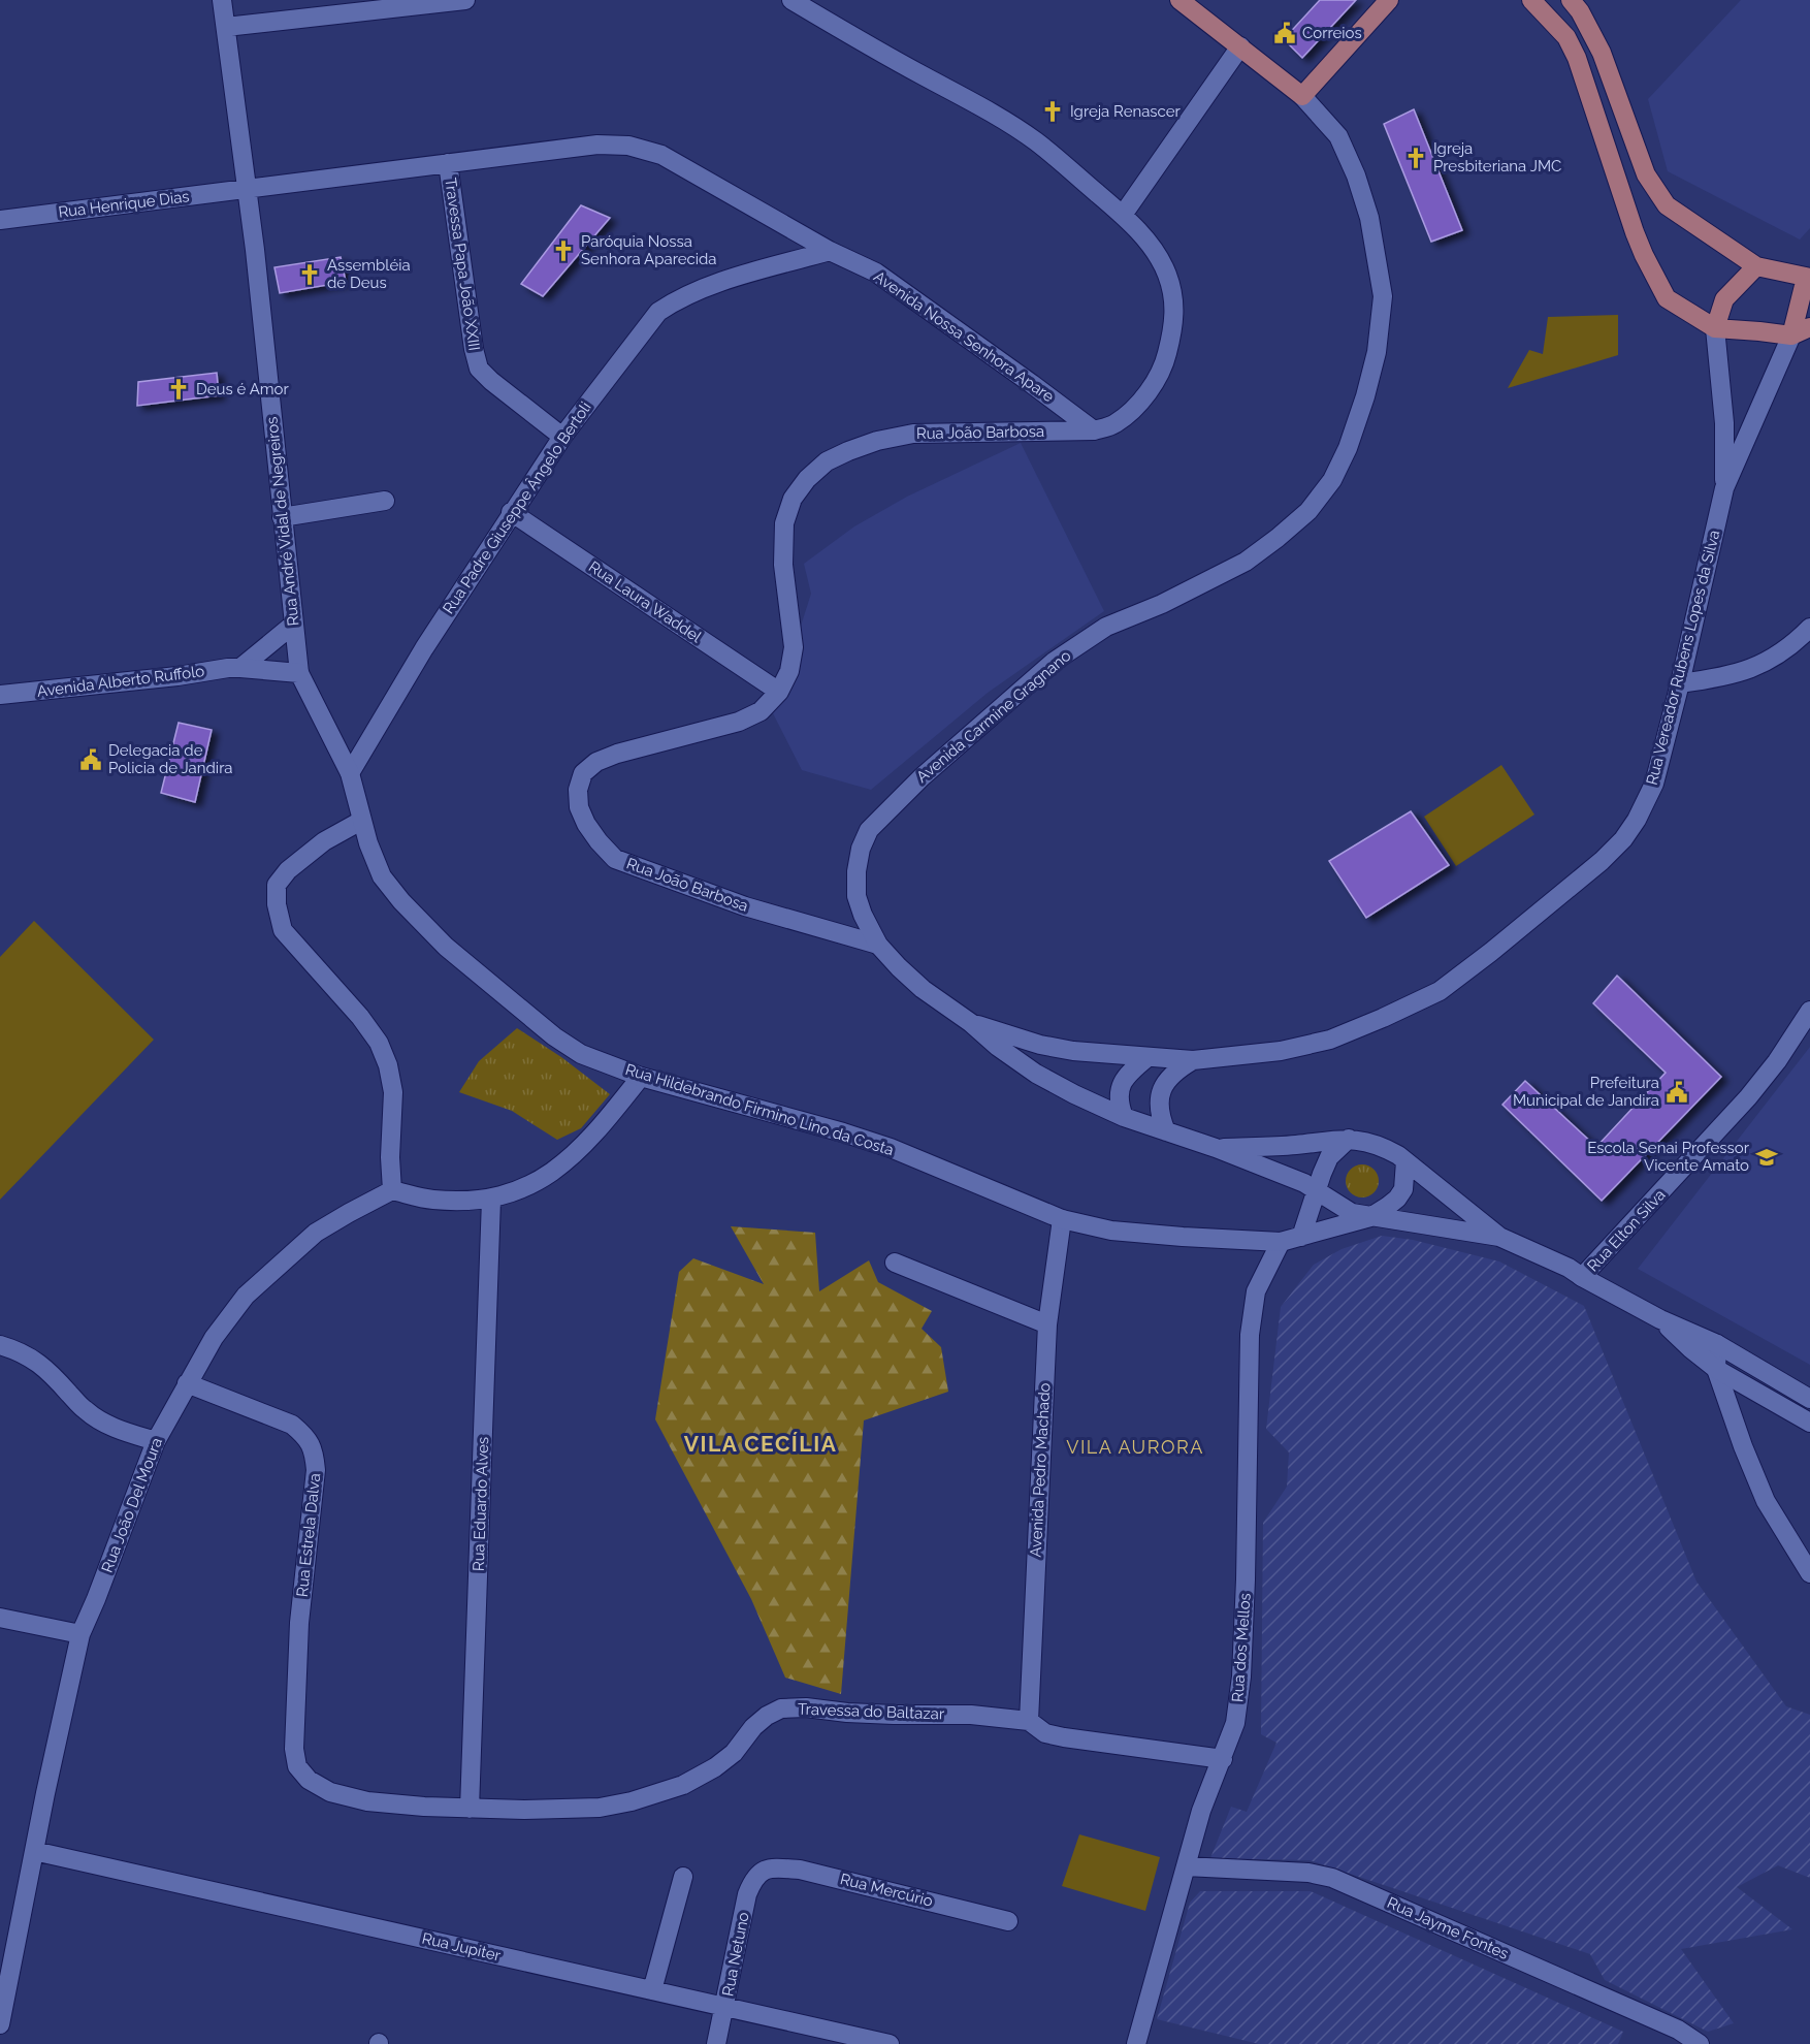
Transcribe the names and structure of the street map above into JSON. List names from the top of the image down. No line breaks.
{"streets":{"main road":["Rua Vereador Rubens Lopes da Silva","Avenida Carmine Gragnano"],"street":["Rua Henrique Dias","Travessa Papa João XXIII","Avenida Nossa Senhora Apare","Rua João Barbosa","Rua Padre Giuseppe Ângelo Bertoli","Rua André Vidal de Negreiros","Rua Laura Waddel","Avenida Alberto Ruffolo","Rua Hildebrando Firmino Lino da Costa","Rua Elton Silva","Avenida Pedro Machado","Rua Eduardo Alves","Rua João Del Moura","Rua Estrela Dalva","Rua dos Mellos","Travessa do Baltazar","Rua Mercúrio","Rua Jayme Fontes","Rua Jupiter","Rua Netuno"]},"crossings":[["Rua Henrique Dias","Rua André Vidal de Negreiros"],["Travessa Papa João XXIII","Avenida Nossa Senhora Apare"],["Travessa Papa João XXIII","Rua Padre Giuseppe Ângelo Bertoli"],["Avenida Nossa Senhora Apare","Rua João Barbosa"],["Avenida Nossa Senhora Apare","Rua Padre Giuseppe Ângelo Bertoli"],["Rua João Barbosa","Rua Laura Waddel"],["Rua João Barbosa","Avenida Carmine Gragnano"],["Rua Padre Giuseppe Ângelo Bertoli","Rua André Vidal de Negreiros"],["Rua Padre Giuseppe Ângelo Bertoli","Rua Laura Waddel"],["Rua Padre Giuseppe Ângelo Bertoli","Rua Hildebrando Firmino Lino da Costa"],["Rua André Vidal de Negreiros","Avenida Alberto Ruffolo"],["Rua André Vidal de Negreiros","Rua Hildebrando Firmino Lino da Costa"],["Rua Vereador Rubens Lopes da Silva","Avenida Carmine Gragnano"],["Avenida Carmine Gragnano","Rua Hildebrando Firmino Lino da Costa"],["Avenida Carmine Gragnano","Rua Elton Silva"],["Rua Hildebrando Firmino Lino da Costa","Avenida Pedro Machado"],["Rua Hildebrando Firmino Lino da Costa","Rua dos Mellos"],["Avenida Pedro Machado","Travessa do Baltazar"],["Rua Eduardo Alves","Travessa do Baltazar"],["Rua João Del Moura","Rua Estrela Dalva"],["Rua João Del Moura","Rua Jupiter"],["Rua Estrela Dalva","Travessa do Baltazar"],["Rua dos Mellos","Travessa do Baltazar"],["Rua dos Mellos","Rua Jayme Fontes"],["Rua Mercúrio","Rua Netuno"],["Rua Jupiter","Rua Netuno"]],"districts":["VILA CECÍLIA","VILA AURORA"],"places":{"public building":["Correios","Delegacia de Policia de Jandira","Prefeitura Municipal de Jandira"],"church":["Igreja Renascer","Igreja Presbiteriana JMC","Paróquia Nossa Senhora Aparecida","Assembléia de Deus","Deus é Amor"],"school or university":["Escola Senai Professor Vicente Amato"]}}
